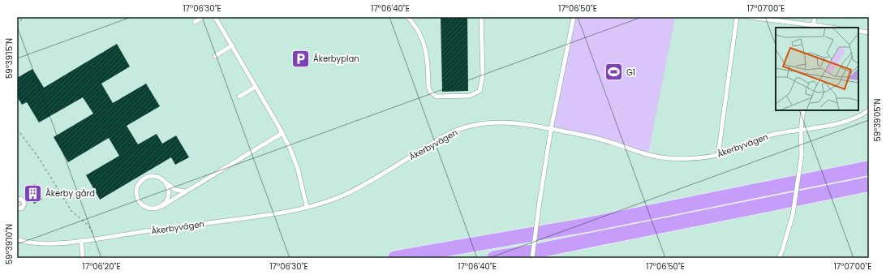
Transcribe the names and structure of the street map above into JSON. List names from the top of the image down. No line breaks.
{"streets":{"lane":["Åkerbyvägen"]},"places":{"parking":["Åkerbyplan"],"sports":["G1"],"building":["Åkerby gård"]},"coordinates":["17°06'30\"E","17°06'40\"E","17°06'50\"E","17°07'00\"E","59°39'15\"N","59°39'05\"N","59°39'10\"N","17°06'20\"E"]}
